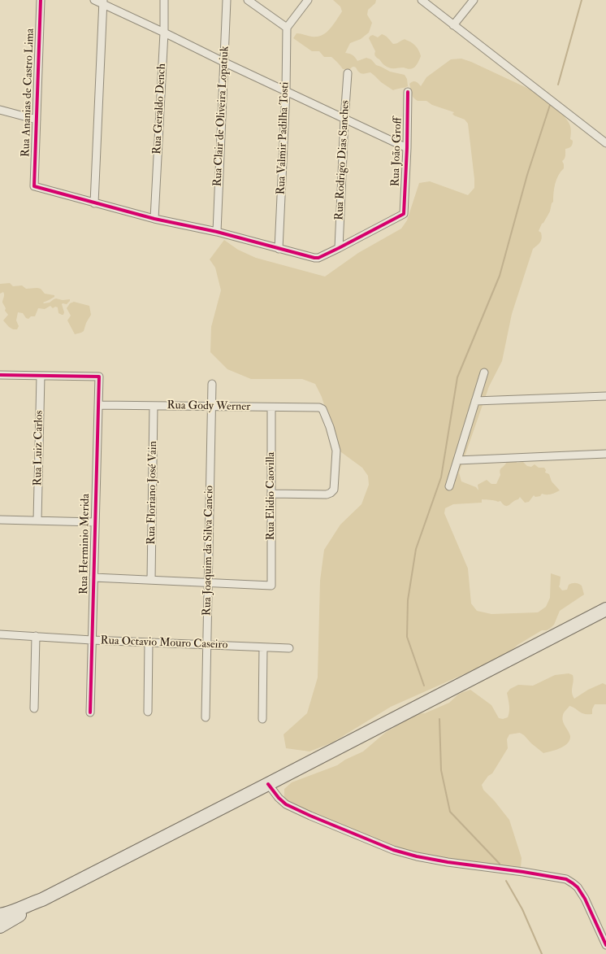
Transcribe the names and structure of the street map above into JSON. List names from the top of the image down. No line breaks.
{"streets":{"street":["Rua Ananias de Castro Lima","Rua Geraldo Dench","Rua Clair de Oliveira Lopatiuk","Rua Valmir Padilha Tosti","Rua João Groff","Rua Rodrigo Dias Sanches","Rua Gody Werner","Rua Luiz Carlos","Rua Floriano José Vain","Rua Elidio Caovilla","Rua Herminio Merida","Rua Joaquim da Silva Cancio","Rua Octavio Mouro Caseiro"]},"crossings":[["Rua João Groff","Rua Rodrigo Dias Sanches"],["Rua Gody Werner","Rua Floriano José Vain"],["Rua Gody Werner","Rua Elidio Caovilla"],["Rua Gody Werner","Rua Herminio Merida"],["Rua Gody Werner","Rua Joaquim da Silva Cancio"],["Rua Luiz Carlos","Rua Herminio Merida"],["Rua Elidio Caovilla","Rua Joaquim da Silva Cancio"],["Rua Herminio Merida","Rua Octavio Mouro Caseiro"],["Rua Joaquim da Silva Cancio","Rua Octavio Mouro Caseiro"]]}
